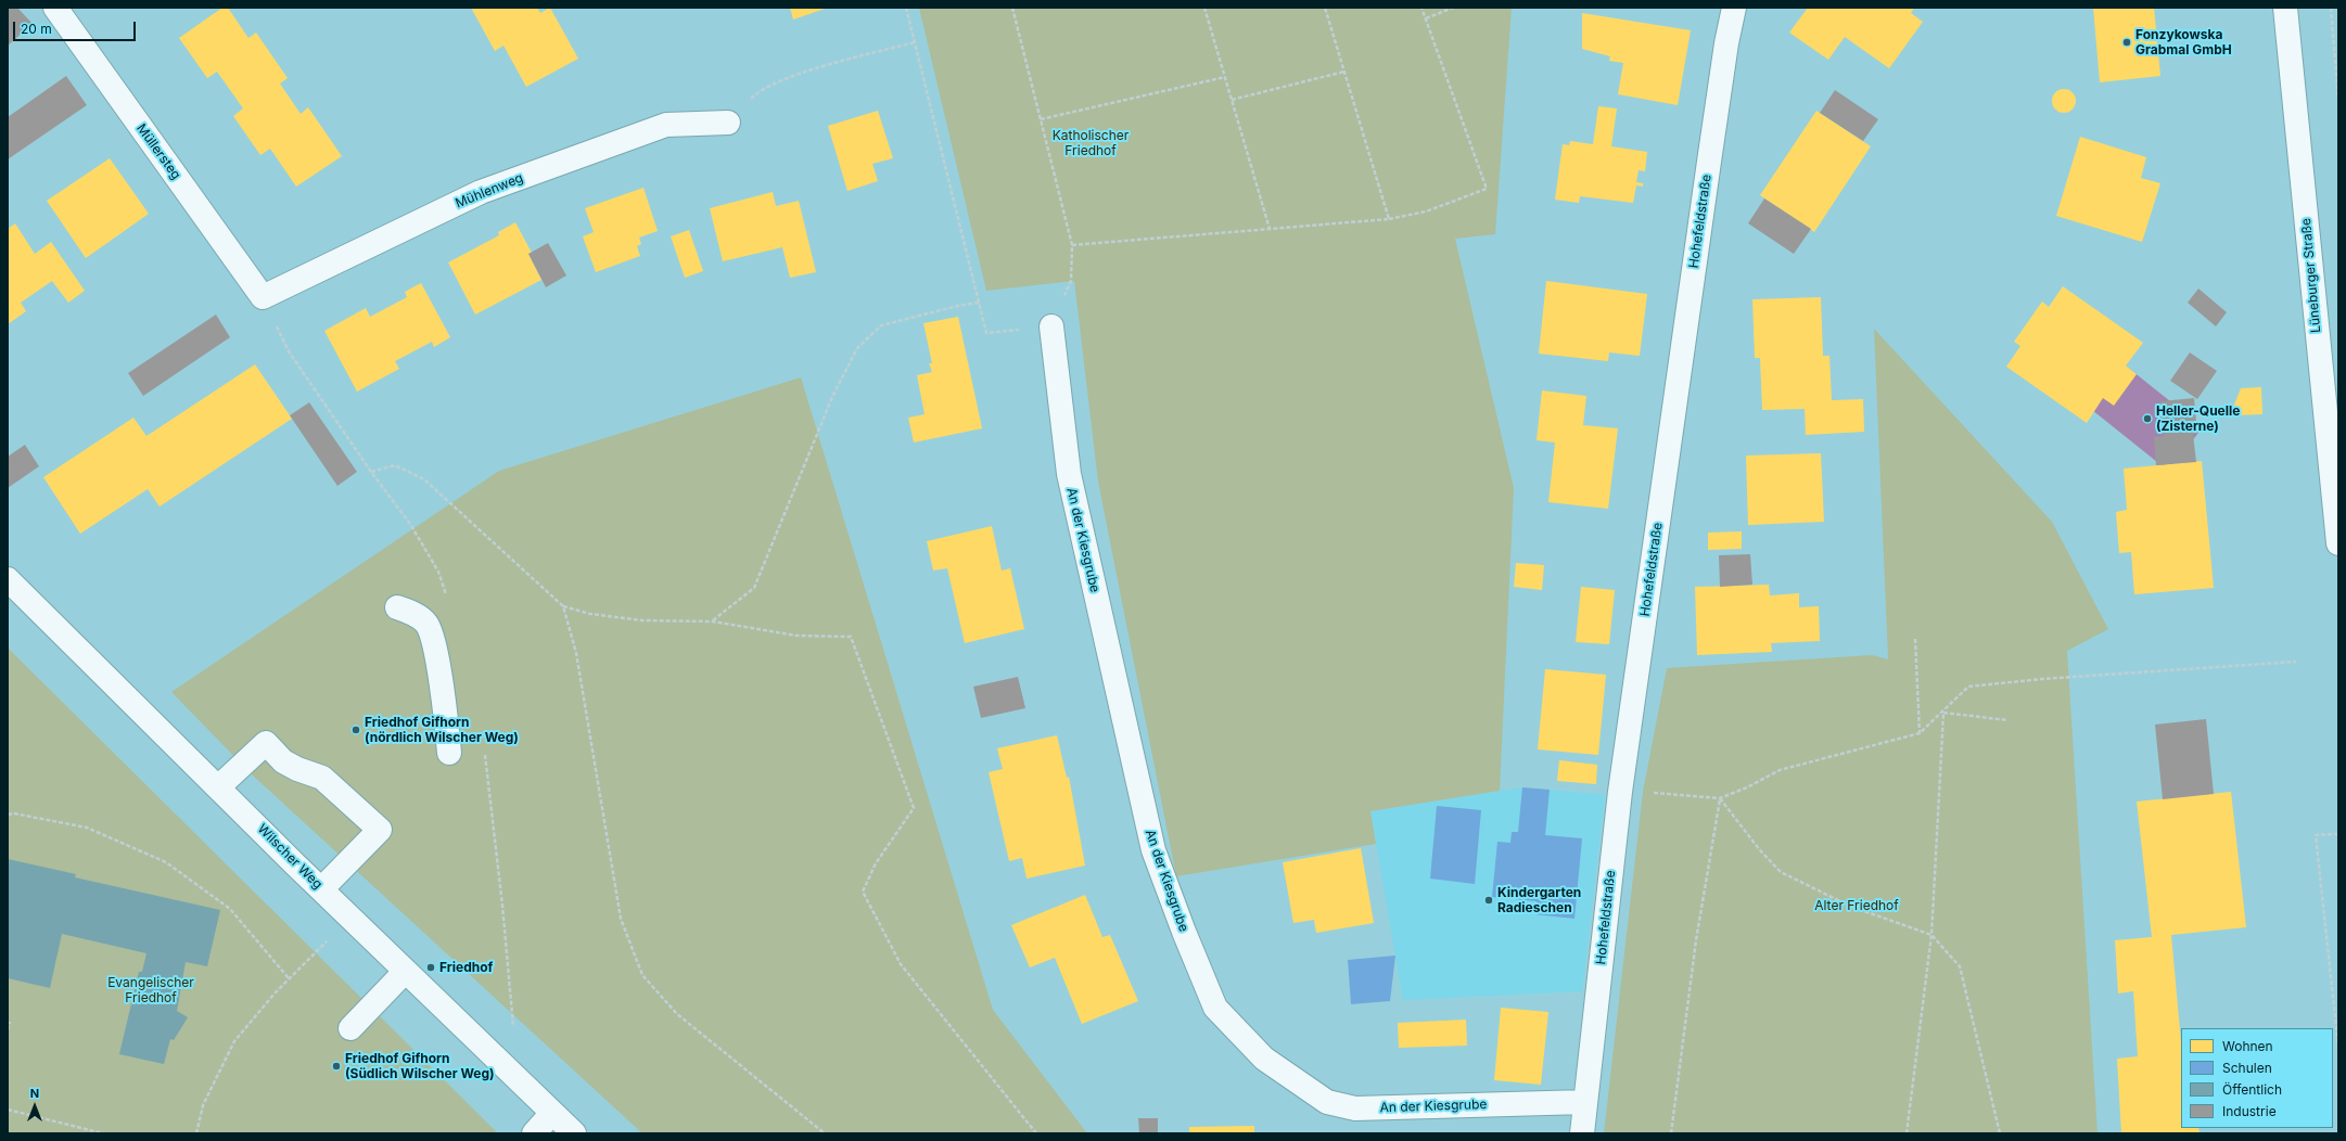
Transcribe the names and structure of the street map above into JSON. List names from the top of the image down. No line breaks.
{"streets":{"street":["Müllersteg","Mühlenweg","Hohefeldstraße","Lüneburger Straße","An der Kiesgrube","Wilscher Weg"]},"crossings":[["Müllersteg","Mühlenweg"],["Hohefeldstraße","An der Kiesgrube"]],"parks":["Katholischer Friedhof","Alter Friedhof","Evangelischer Friedhof"],"places":["Fonzykowska Grabmal GmbH","Heller-Quelle (Zisterne)","Friedhof Gifhorn (nördlich Wilscher Weg)","Kindergarten Radieschen","Friedhof","Friedhof Gifhorn (Südlich Wilscher Weg)"],"legend":["Wohnen","Schulen","Öffentlich","Industrie"],"scale_bar":"20 m","north":"top"}
